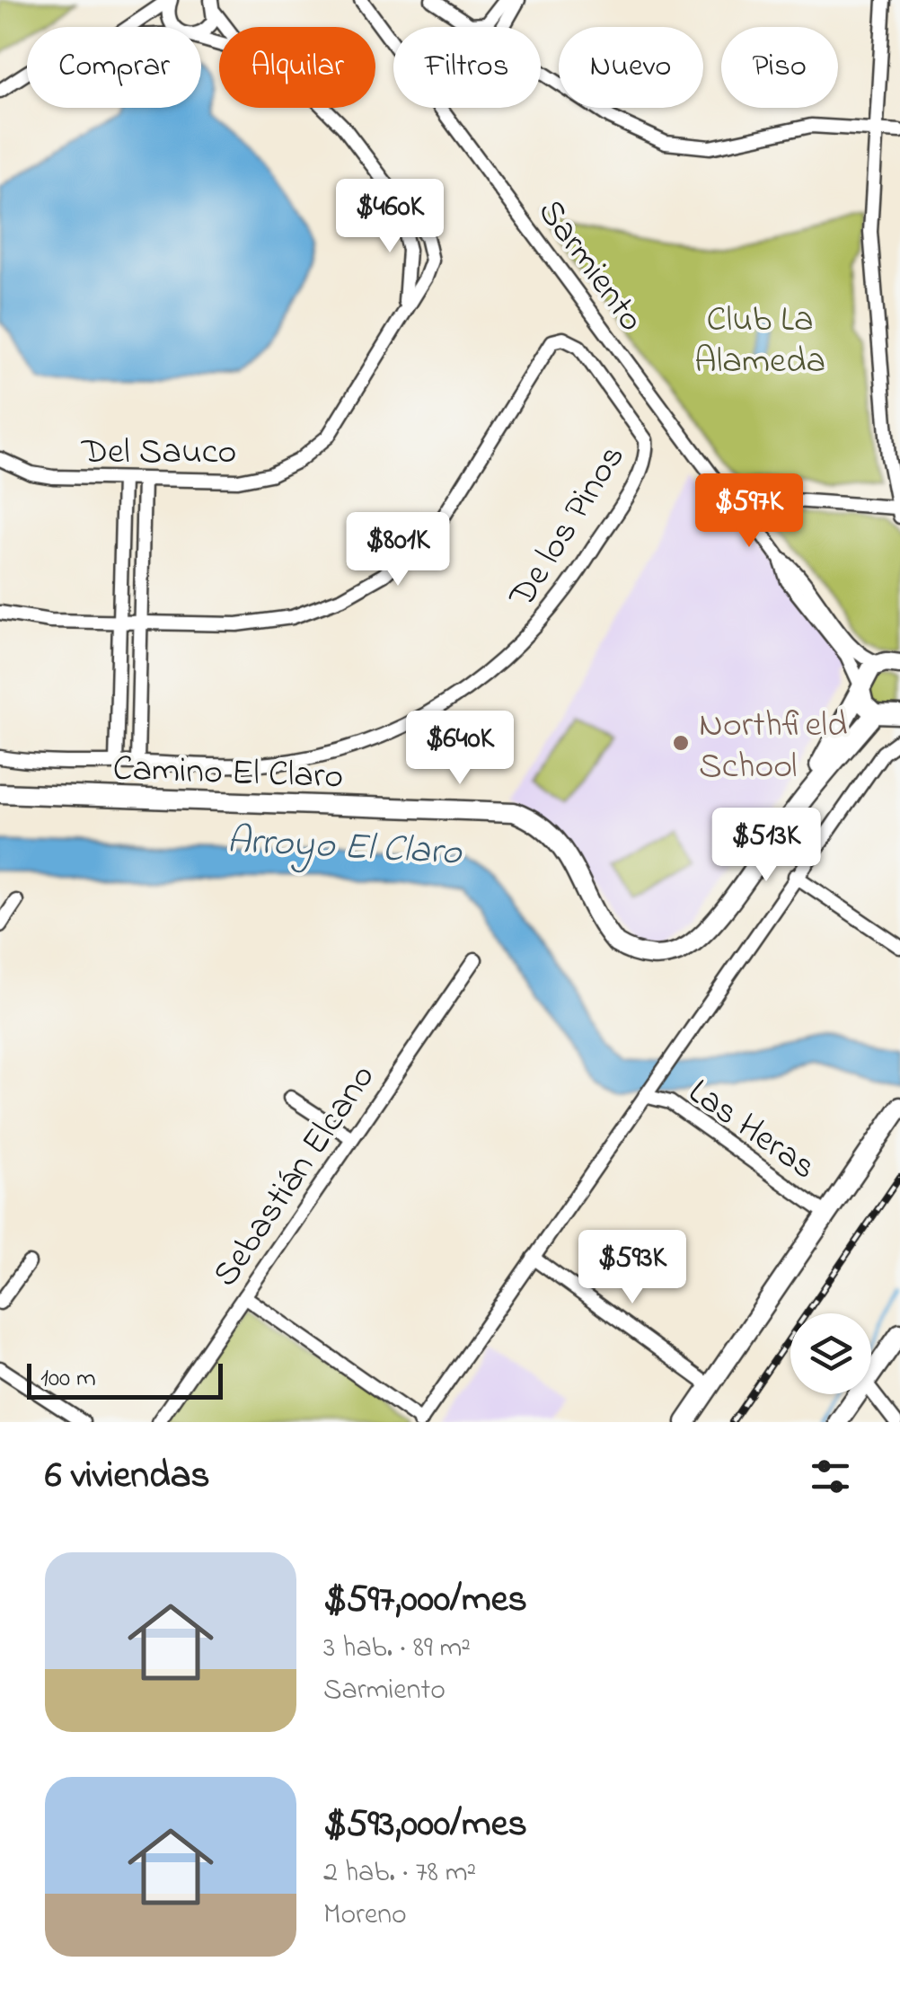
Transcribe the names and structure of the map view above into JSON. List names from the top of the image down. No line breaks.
{"streets":{"street":["Sarmiento","Del Sauco","De los Pinos","Camino El Claro","Las Heras","Sebastián Elcano"]},"crossings":[["Sarmiento","Camino El Claro"]],"water":["Arroyo El Claro"],"parks":["Club La Alameda"],"places":["Northfield School"],"scale_bar":"100 m","page":{"chip":["Comprar","Alquilar","Filtros","Nuevo","Piso"],"price":["$460K","$597K","$801K","$640K","$513K","$593K"],"scale":"100 m","heading":"6 viviendas","list":[{"name":"$597,000/mes","note":"3 hab. · 89 m² · Sarmiento"},{"name":"$593,000/mes","note":"2 hab. · 78 m² · Moreno"}]}}
